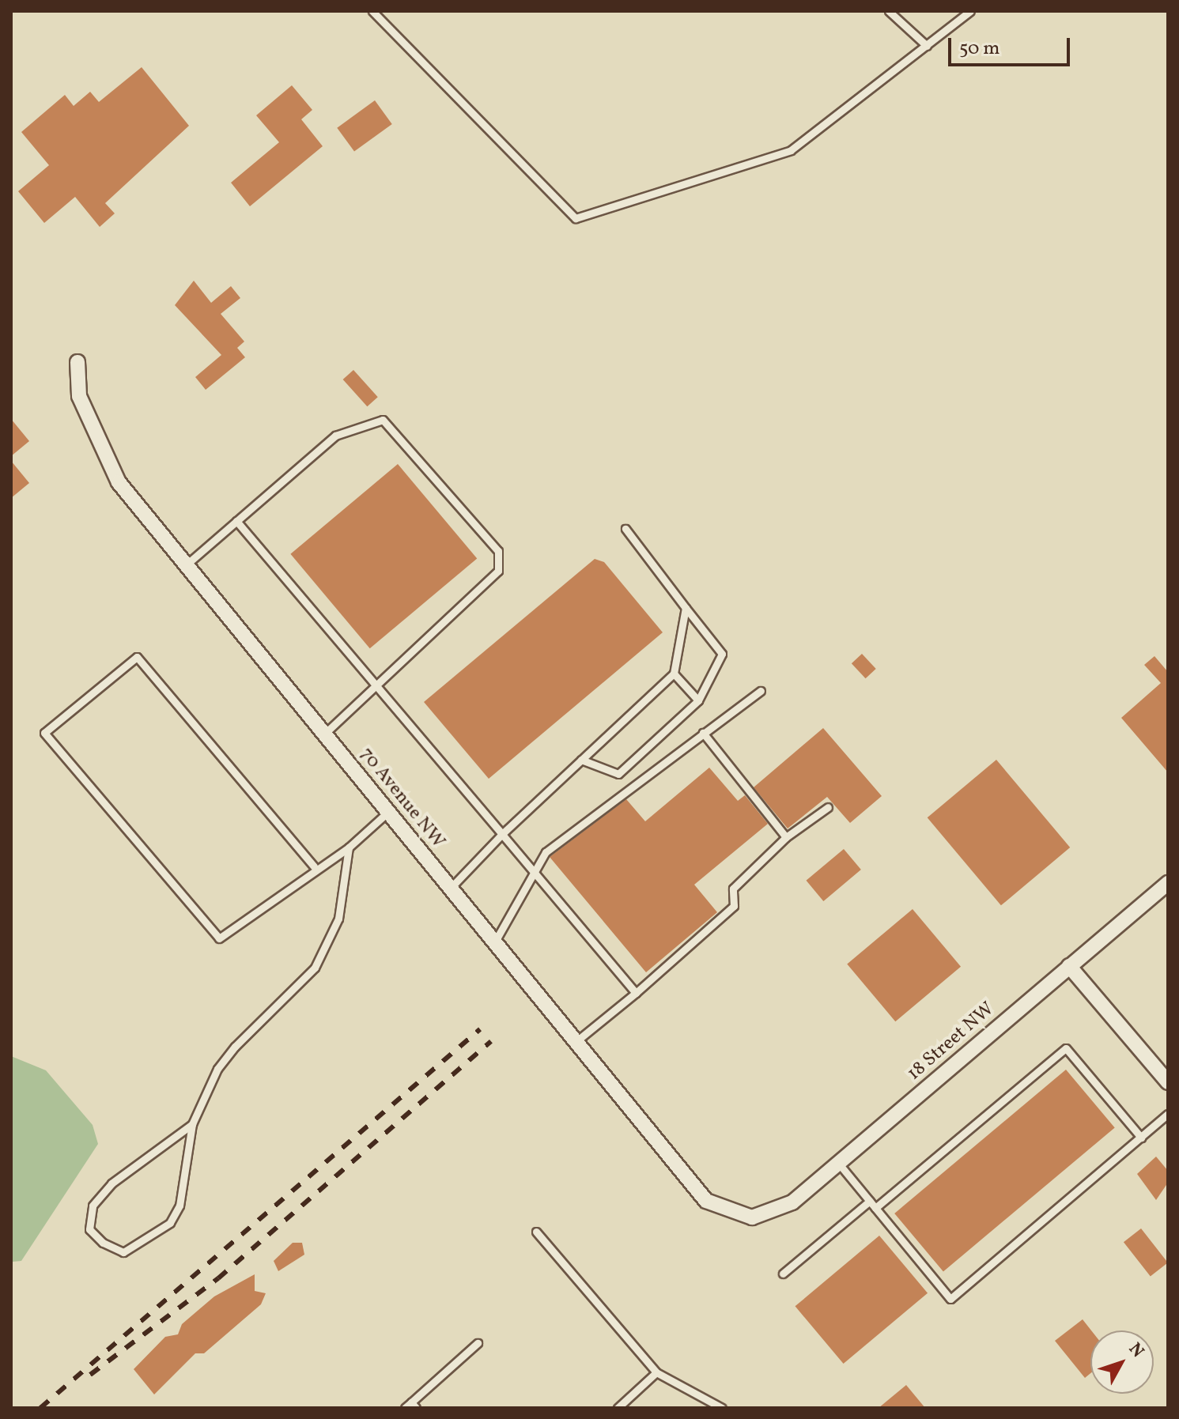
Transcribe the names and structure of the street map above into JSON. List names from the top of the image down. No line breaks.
{"streets":{"street":["70 Avenue NW","18 Street NW"]},"crossings":[["70 Avenue NW","18 Street NW"]],"scale_bar":"50 m","north":"top right"}
